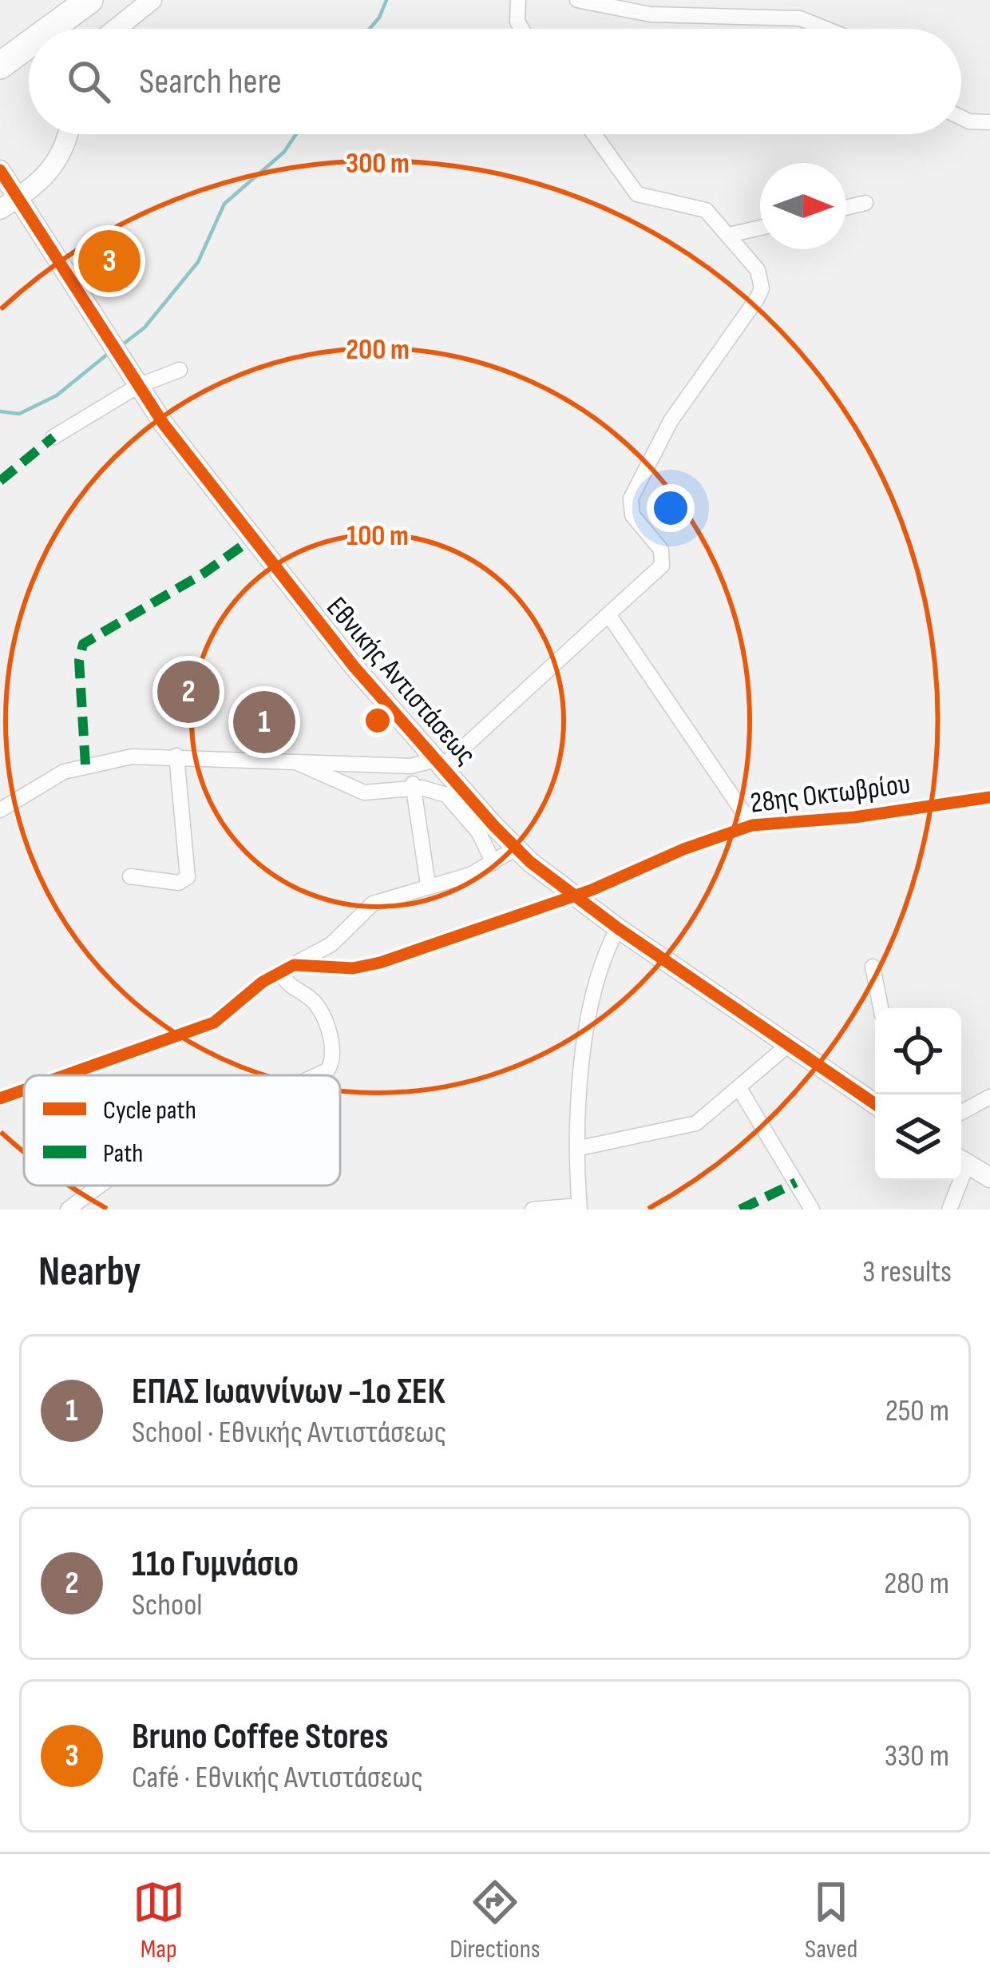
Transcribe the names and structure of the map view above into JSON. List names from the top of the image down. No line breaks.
{"streets":{"street":["Εθνικής Αντιστάσεως","28ης Οκτωβρίου"]},"crossings":[["Εθνικής Αντιστάσεως","28ης Οκτωβρίου"]],"legend":["Cycle path","Path"],"north":"right","page":{"search":"Search here","pins":["3","2","1"],"heading":["Nearby","3 results"],"list":[{"mark":"1","name":"ΕΠΑΣ Ιωαννίνων -1ο ΣΕΚ","note":"School · Εθνικής Αντιστάσεως","value":"250 m"},{"mark":"2","name":"11o Γυμνάσιο","note":"School","value":"280 m"},{"mark":"3","name":"Bruno Coffee Stores","note":"Café · Εθνικής Αντιστάσεως","value":"330 m"}],"nav":["Map","Directions","Saved"]},"rings":["300 m","200 m","100 m"]}
